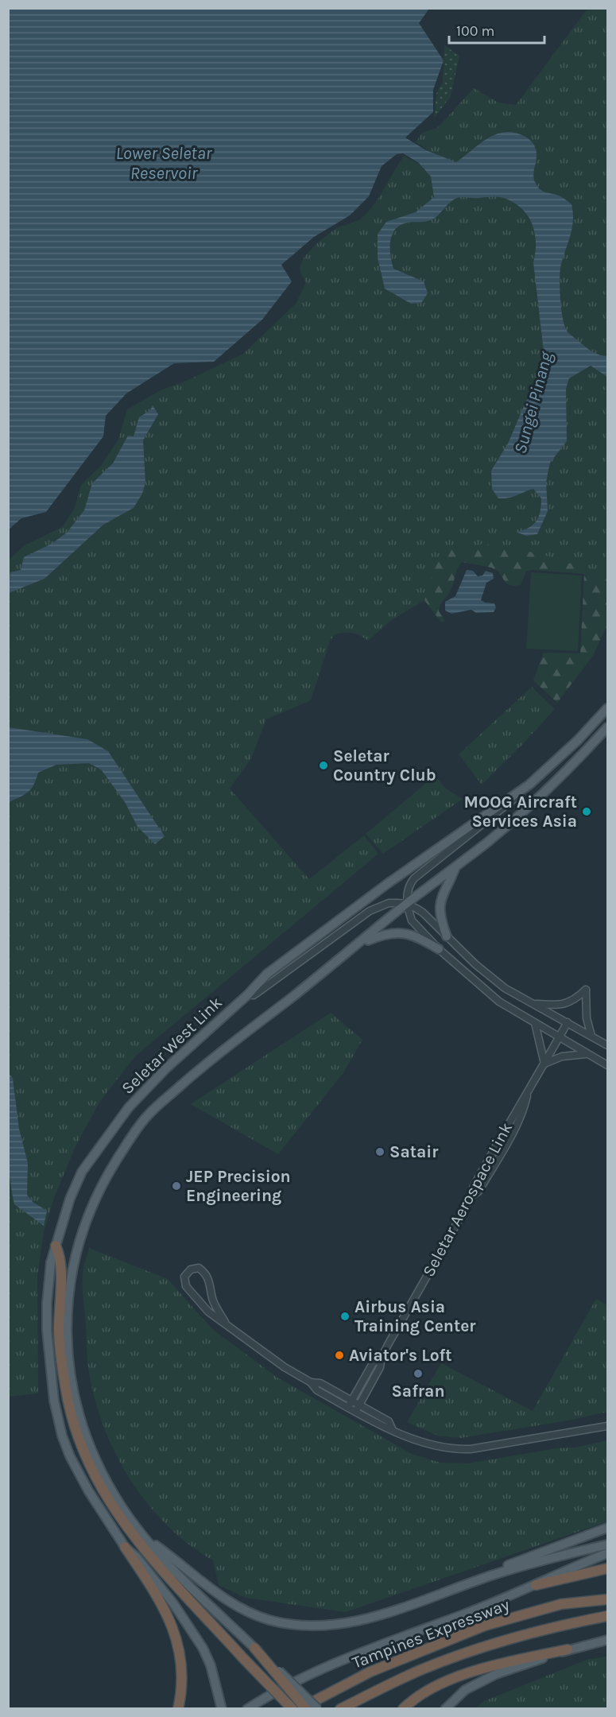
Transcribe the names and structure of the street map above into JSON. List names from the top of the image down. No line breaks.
{"streets":{"highway":["Tampines Expressway"],"main road":["Seletar West Link"],"street":["Seletar Aerospace Link"]},"water":["Lower Seletar Reservoir","Sungei Pinang"],"places":["Seletar Country Club","MOOG Aircraft Services Asia","Satair","JEP Precision Engineering","Airbus Asia Training Center","Aviator's Loft","Safran"],"scale_bar":"100 m"}
